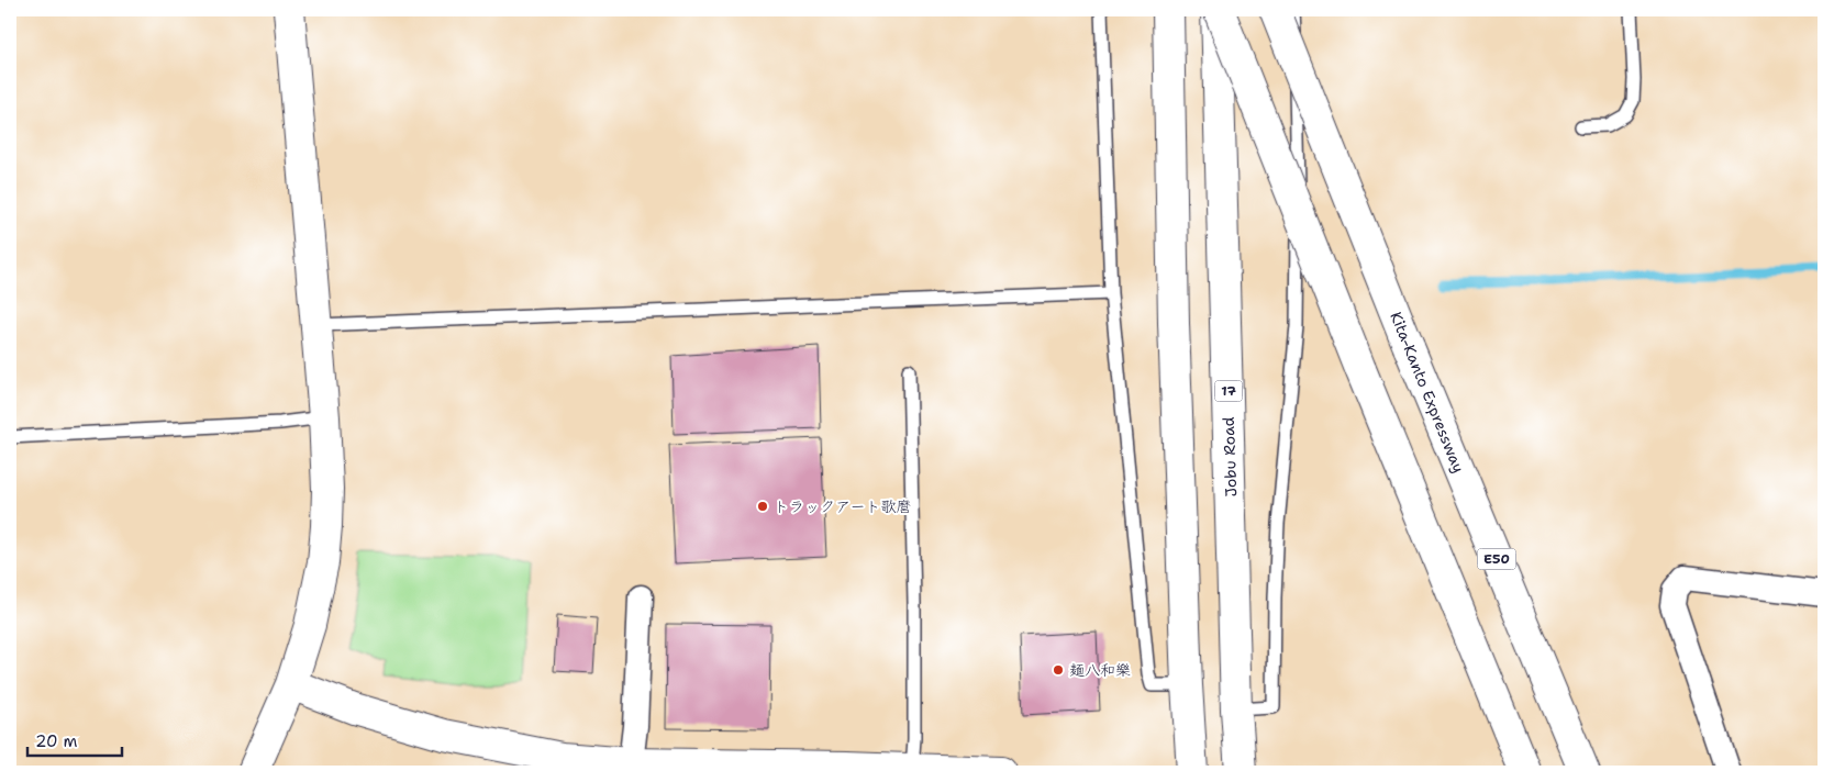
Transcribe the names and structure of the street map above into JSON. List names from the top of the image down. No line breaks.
{"streets":{"main road":["17","Kita-Kanto Expressway","Jobu Road","E50"]},"places":["トラックアート歌麿","麺八和樂"],"scale_bar":"20 m"}
